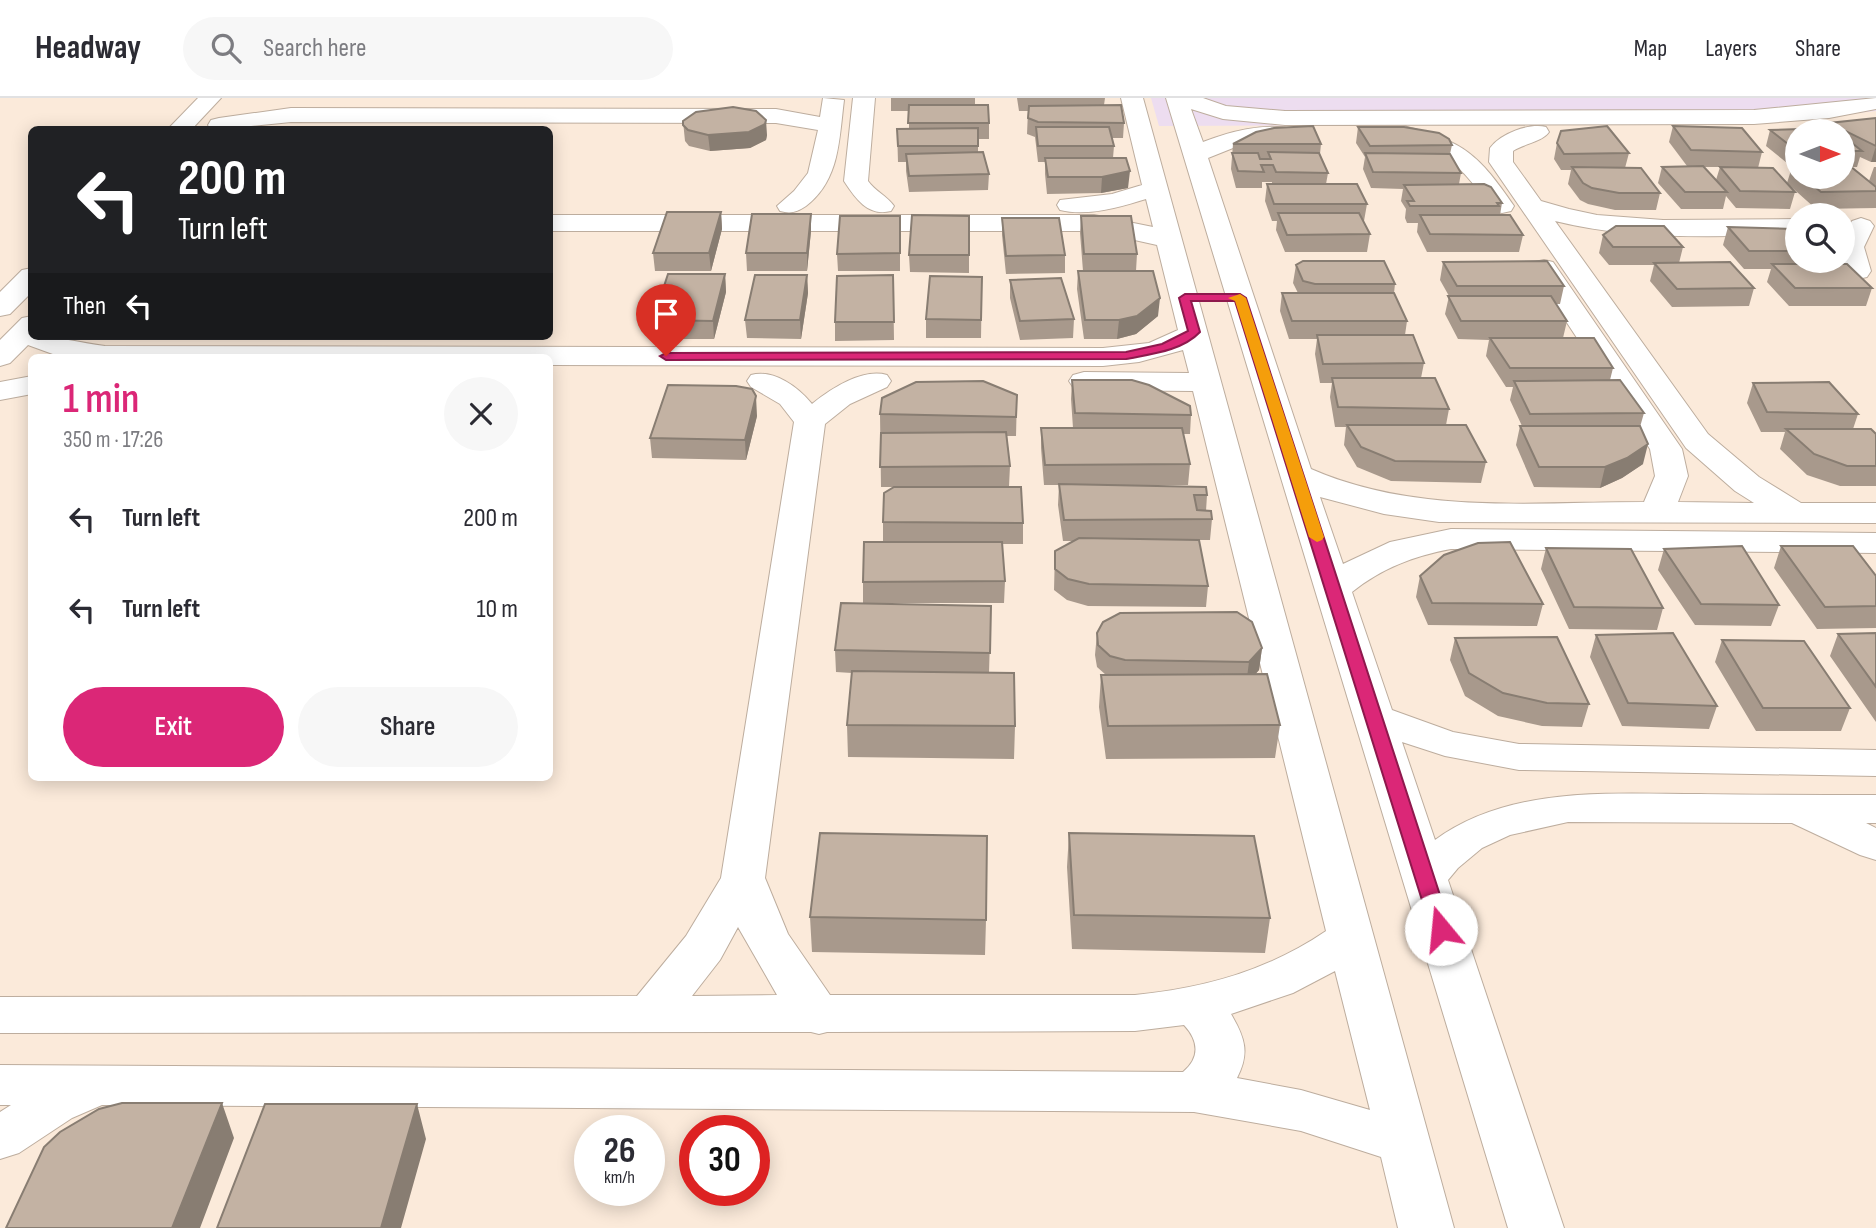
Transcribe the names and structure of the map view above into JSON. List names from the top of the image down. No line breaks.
{"north":"right","page":{"header":"Headway","search":"Search here","nav":["Map","Layers","Share"],"turn":["200 m","Turn left"],"then":"Then","heading":["1 min","350 m · 17:26"],"list":[{"name":"Turn left","value":"200 m"},{"name":"Turn left","value":"10 m"}],"buttons":["Exit","Share"],"speed":"26 km/h","limit":"30"}}
